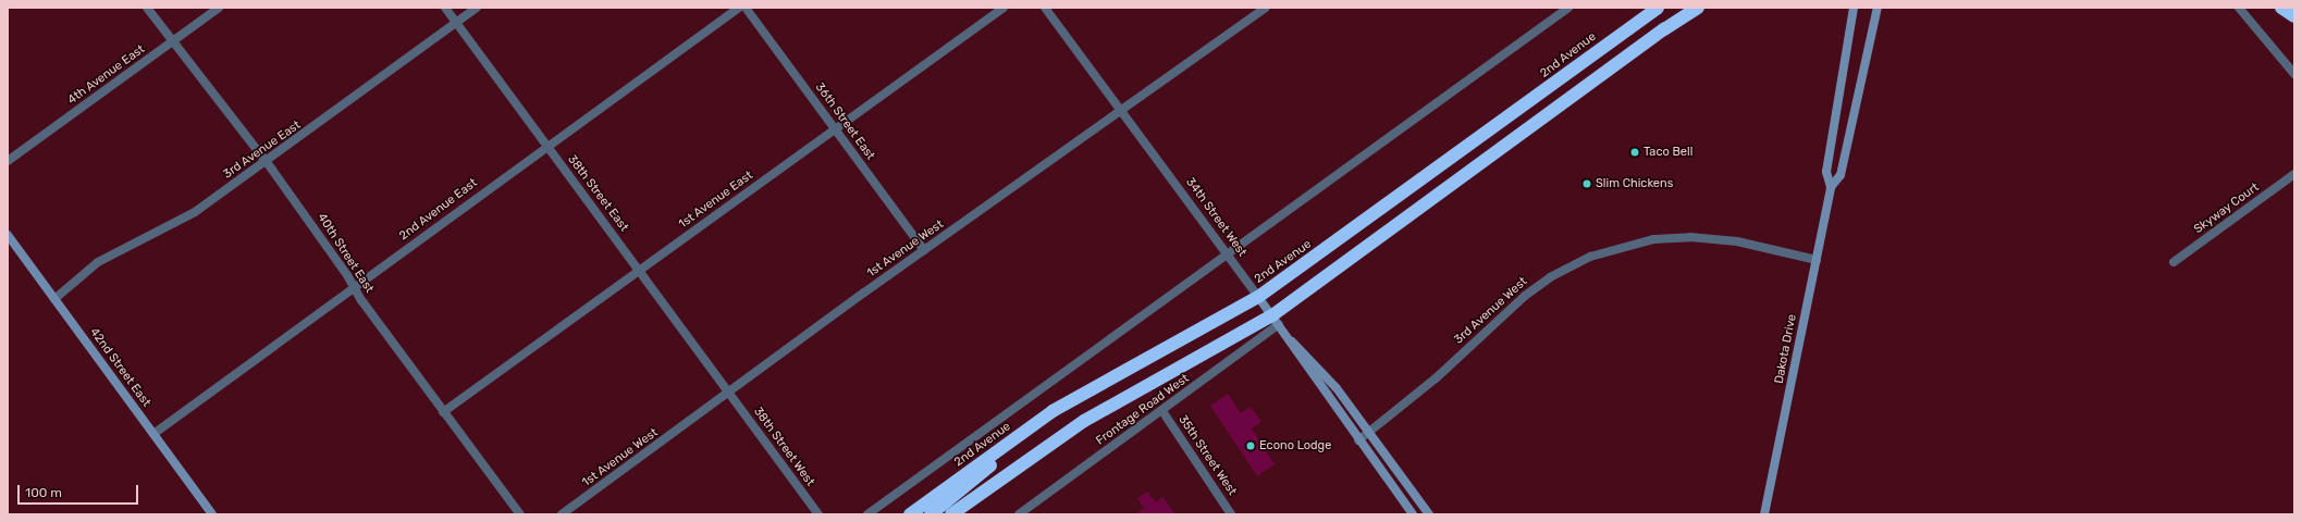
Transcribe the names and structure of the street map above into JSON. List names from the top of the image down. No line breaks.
{"streets":{"highway":["2nd Avenue"],"street":["4th Avenue East","36th Street East","3rd Avenue East","38th Street East","1st Avenue East","Skyway Court","2nd Avenue East","34th Street West","1st Avenue West","40th Street East","3rd Avenue West","Dakota Drive","42nd Street East","Frontage Road West","38th Street West","35th Street West"]},"crossings":[["2nd Avenue","34th Street West"],["4th Avenue East","40th Street East"],["36th Street East","1st Avenue East"],["36th Street East","1st Avenue West"],["3rd Avenue East","38th Street East"],["3rd Avenue East","40th Street East"],["3rd Avenue East","42nd Street East"],["38th Street East","1st Avenue East"],["38th Street East","2nd Avenue East"],["38th Street East","1st Avenue West"],["38th Street East","38th Street West"],["1st Avenue East","40th Street East"],["2nd Avenue East","40th Street East"],["2nd Avenue East","42nd Street East"],["34th Street West","1st Avenue West"],["34th Street West","3rd Avenue West"],["34th Street West","Frontage Road West"],["1st Avenue West","38th Street West"],["3rd Avenue West","Dakota Drive"],["Frontage Road West","35th Street West"]],"places":["Taco Bell","Slim Chickens","Econo Lodge"],"scale_bar":"100 m"}
